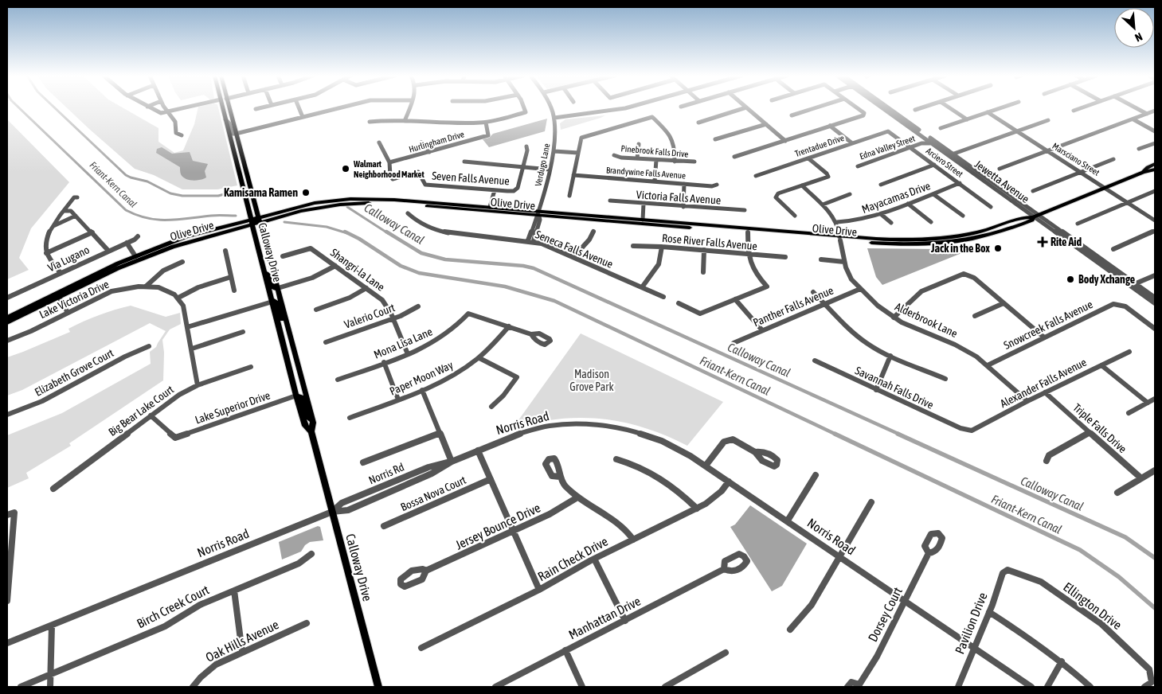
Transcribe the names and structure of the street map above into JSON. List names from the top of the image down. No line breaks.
{"streets":{"main road":["Olive Drive","Calloway Drive"],"street":["Hurlingham Drive","Trentadue Drive","Edna Valley Street","Pinebrook Falls Drive","Marsciano Street","Arciero Street","Verdugo Lane","Brandywine Falls Avenue","Seven Falls Avenue","Jewetta Avenue","Victoria Falls Avenue","Mayacamas Drive","Rose River Falls Avenue","Seneca Falls Avenue","Via Lugano","Shangri-la Lane","Lake Victoria Drive","Panther Falls Avenue","Valerio Court","Alderbrook Lane","Snowcreek Falls Avenue","Mona Lisa Lane","Elizabeth Grove Court","Paper Moon Way","Alexander Falls Avenue","Savannah Falls Drive","Lake Superior Drive","Big Bear Lake Court","Norris Road","Triple Falls Drive","Bossa Nova Court","Jersey Bounce Drive","Rain Check Drive","Ellington Drive","Birch Creek Court","Dorsey Court","Manhattan Drive","Pavilion Drive","Oak Hills Avenue"]},"crossings":[["Hurlingham Drive","Seven Falls Avenue"],["Trentadue Drive","Arciero Street"],["Edna Valley Street","Arciero Street"],["Edna Valley Street","Jewetta Avenue"],["Marsciano Street","Olive Drive"],["Arciero Street","Mayacamas Drive"],["Verdugo Lane","Olive Drive"],["Verdugo Lane","Seneca Falls Avenue"],["Jewetta Avenue","Olive Drive"],["Mayacamas Drive","Alderbrook Lane"],["Olive Drive","Calloway Drive"],["Olive Drive","Alderbrook Lane"],["Calloway Drive","Lake Superior Drive"],["Calloway Drive","Norris Road"],["Shangri-la Lane","Valerio Court"],["Shangri-la Lane","Mona Lisa Lane"],["Panther Falls Avenue","Alderbrook Lane"],["Alderbrook Lane","Snowcreek Falls Avenue"],["Alderbrook Lane","Alexander Falls Avenue"],["Mona Lisa Lane","Paper Moon Way"],["Alexander Falls Avenue","Savannah Falls Drive"],["Alexander Falls Avenue","Triple Falls Drive"],["Lake Superior Drive","Big Bear Lake Court"],["Norris Road","Rain Check Drive"],["Norris Road","Dorsey Court"],["Norris Road","Pavilion Drive"],["Ellington Drive","Pavilion Drive"]],"water":["Friant-Kern Canal","Calloway Canal"],"parks":["Madison Grove Park"],"places":{"other":["Walmart Neighborhood Market","Kamisama Ramen","Jack in the Box","Body Xchange"],"health":["Rite Aid"]},"north":"bottom right"}
